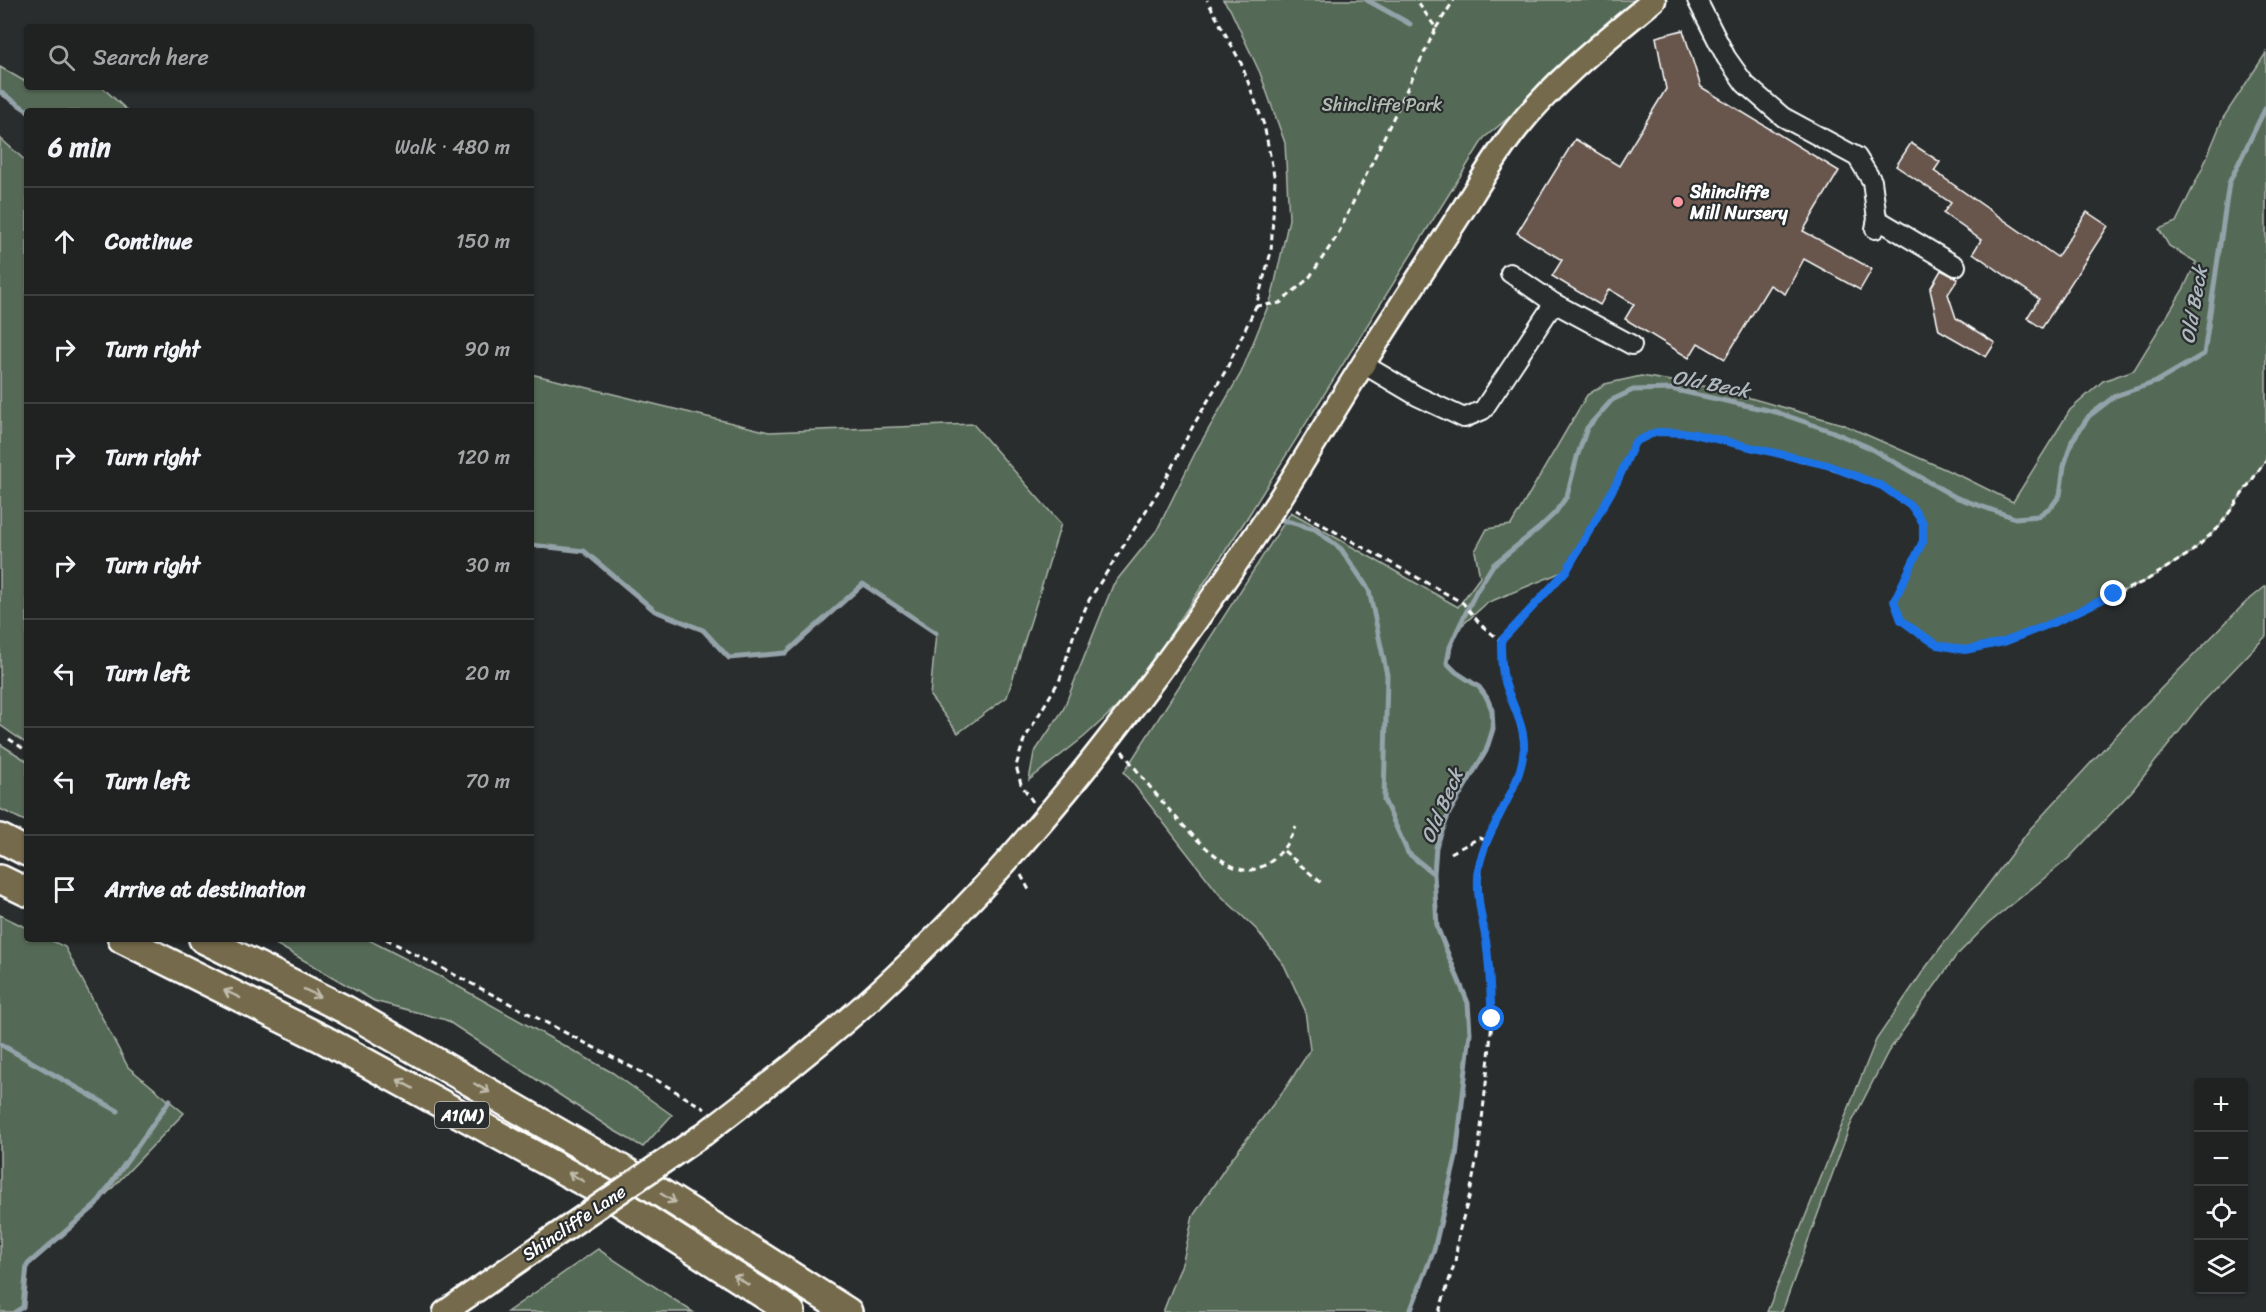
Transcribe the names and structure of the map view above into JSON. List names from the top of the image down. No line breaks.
{"streets":{"highway":["A1(M)"],"main road":["Shincliffe Lane"]},"water":["Old Beck"],"parks":["Shincliffe Park"],"places":["Shincliffe Mill Nursery"],"page":{"search":"Search here","heading":["6 min","Walk · 480 m"],"list":[["Continue","150 m"],["Turn right","90 m"],["Turn right","120 m"],["Turn right","30 m"],["Turn left","20 m"],["Turn left","70 m"],"Arrive at destination"],"map_buttons":["+","−"]}}
